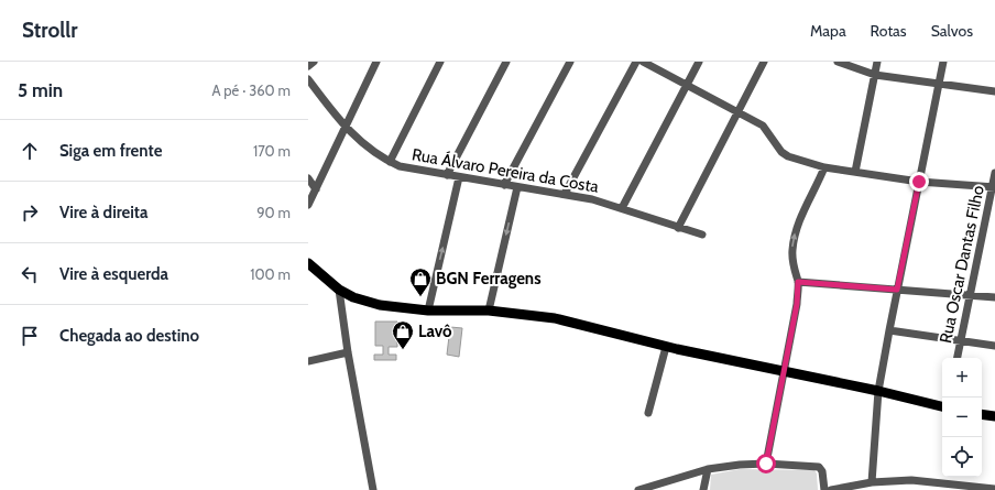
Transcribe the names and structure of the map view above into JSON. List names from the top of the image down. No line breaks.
{"streets":{"street":["Rua Álvaro Pereira da Costa","Rua Oscar Dantas Filho"]},"places":{"shop":["BGN Ferragens","Lavô"]},"page":{"header":"Strollr","nav":["Mapa","Rotas","Salvos"],"heading":["5 min","A pé · 360 m"],"list":[["Siga em frente","170 m"],["Vire à direita","90 m"],["Vire à esquerda","100 m"],"Chegada ao destino"],"map_buttons":["+","−"]}}
